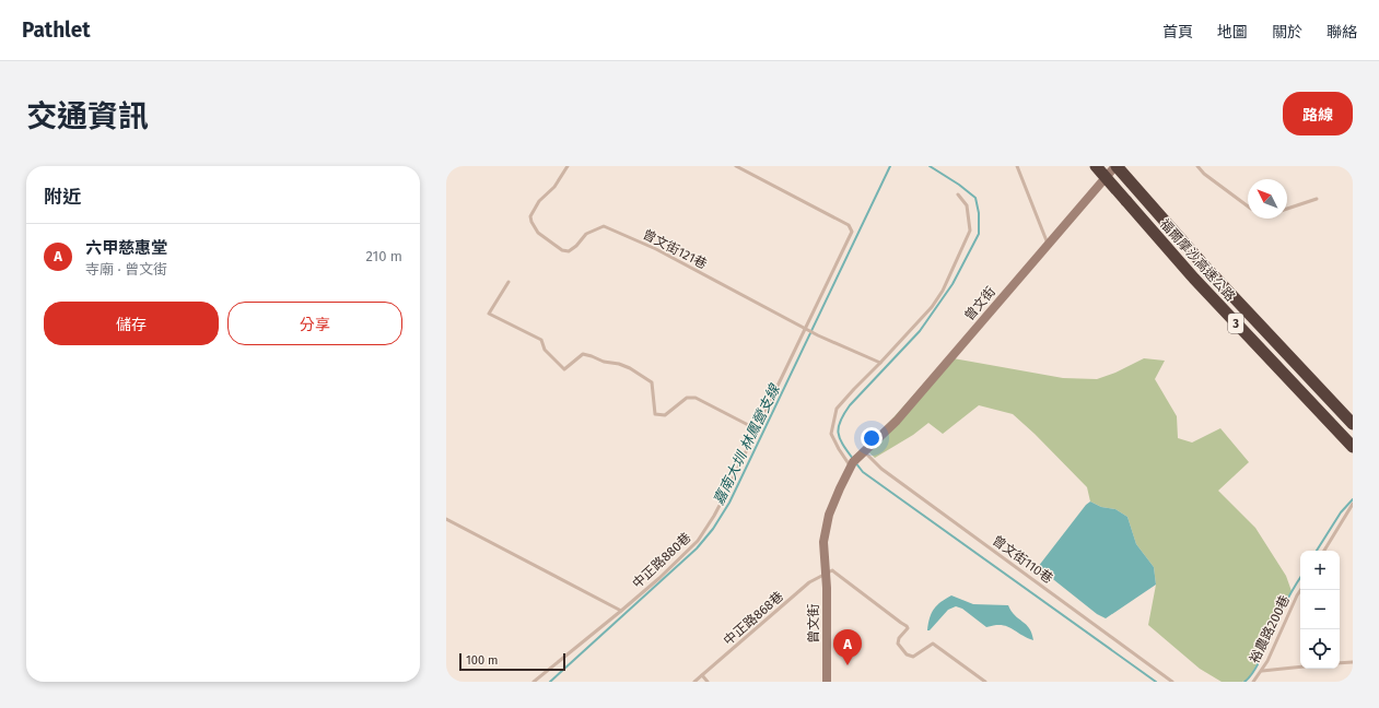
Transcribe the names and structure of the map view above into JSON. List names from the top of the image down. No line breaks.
{"streets":{"highway":["福爾摩沙高速公路","3"],"main road":["曾文街"],"lane":["曾文街121巷","曾文街110巷","中正路880巷","中正路868巷","裕農路200巷"]},"crossings":[["曾文街121巷","中正路880巷"],["福爾摩沙高速公路","曾文街"],["曾文街","曾文街110巷"],["曾文街","中正路868巷"]],"water":["嘉南大圳 林鳳營支線"],"scale_bar":"100 m","north":"top left","page":{"header":"Pathlet","nav":["首頁","地圖","關於","聯絡"],"title":"交通資訊","buttons":["路線",["儲存","分享"]],"heading":"附近","list":[{"mark":"A","name":"六甲慈惠堂","note":"寺廟 · 曾文街","value":"210 m"}],"map_buttons":["+","−"],"pins":"A","scale":"100 m"}}
